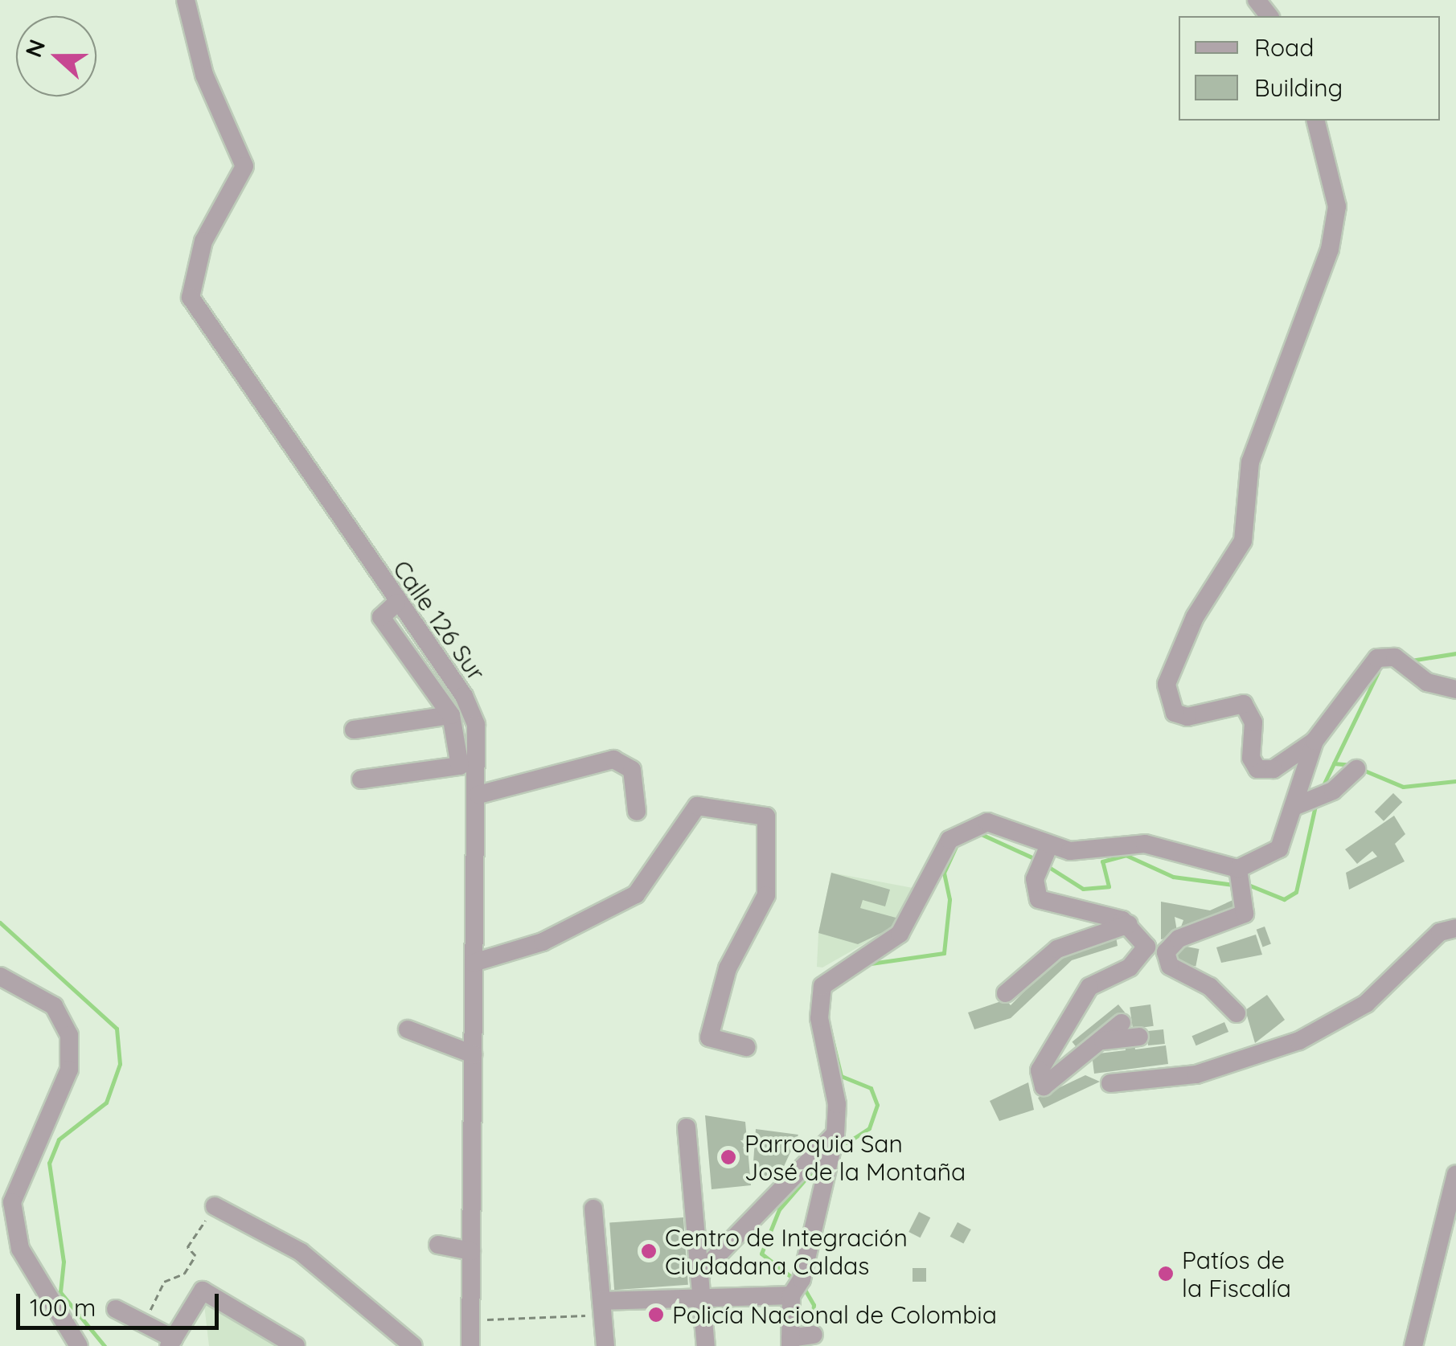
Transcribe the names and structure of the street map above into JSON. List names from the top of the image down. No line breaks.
{"streets":{"street":["Calle 126 Sur"]},"places":["Parroquia San José de la Montaña","Centro de Integración Ciudadana Caldas","Patíos de la Fiscalía","Policía Nacional de Colombia"],"legend":["Road","Building"],"scale_bar":"100 m","north":"left"}
